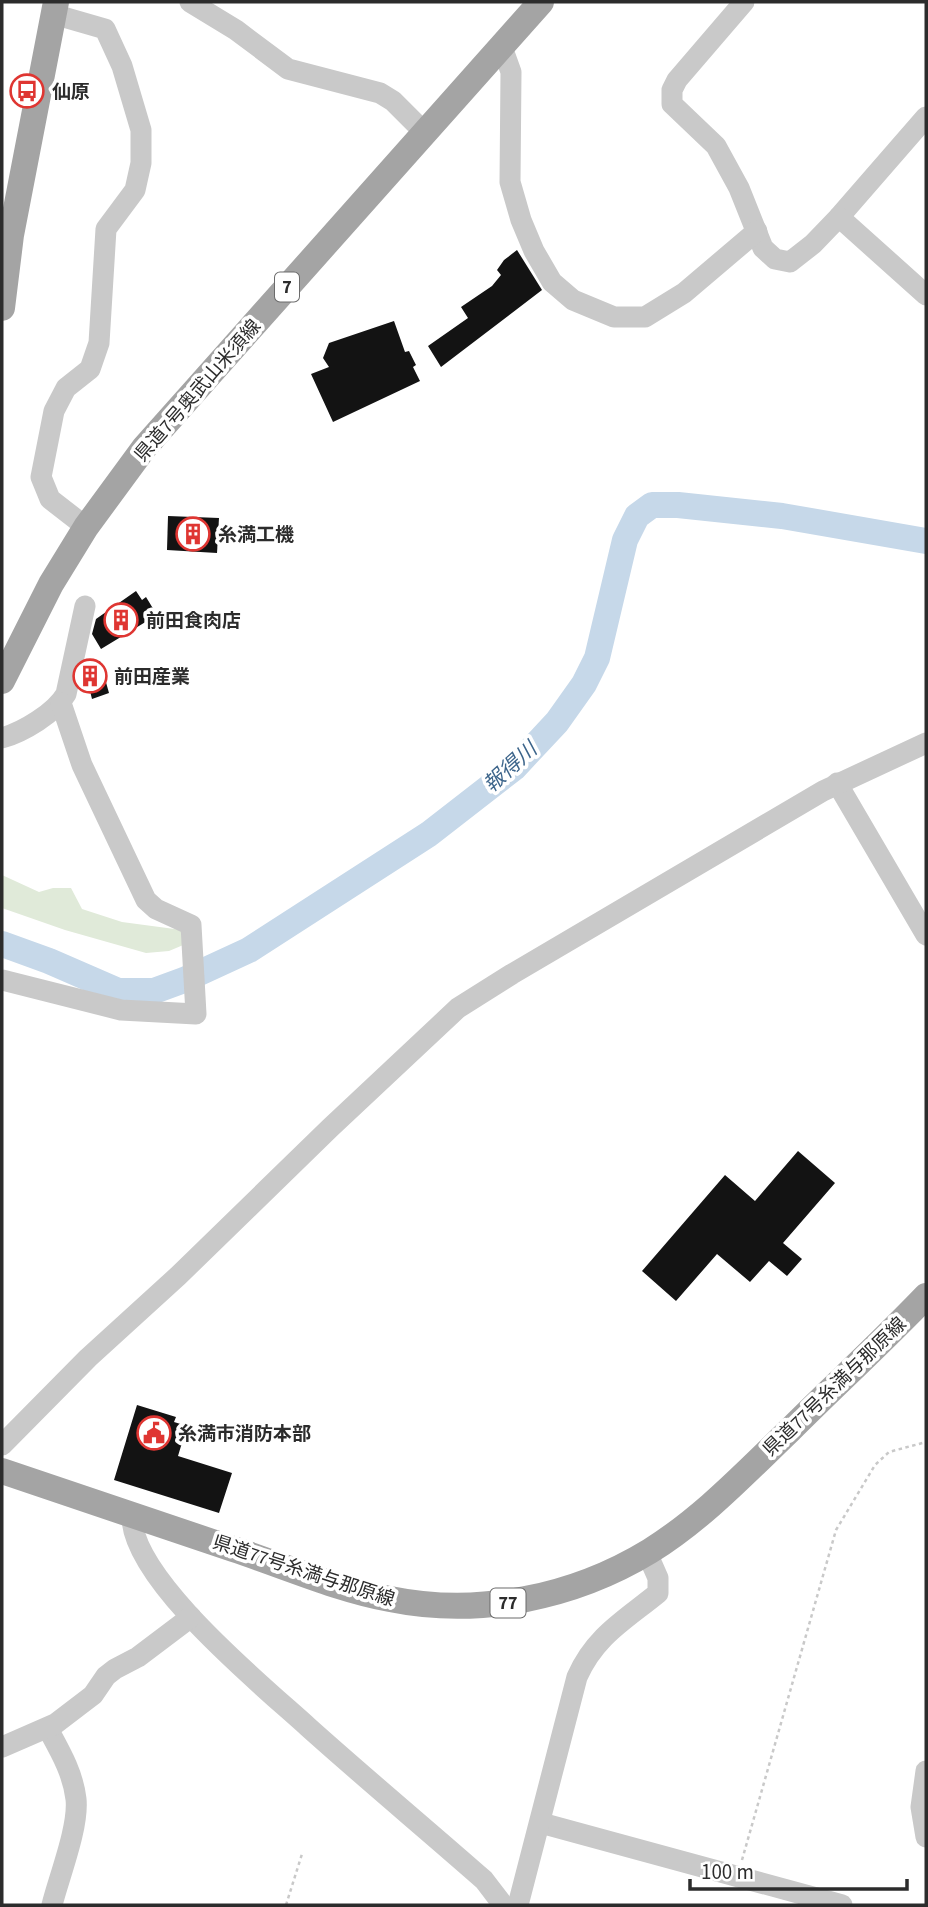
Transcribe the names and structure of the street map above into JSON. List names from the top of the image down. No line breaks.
{"streets":{"main road":["7","県道7号奥武山米須線","県道77号糸満与那原線","77"]},"water":["報得川"],"places":{"bus stop":["仙原"],"building":["糸満工機","前田食肉店","前田産業"],"public building":["糸満市消防本部"]},"scale_bar":"100 m"}
